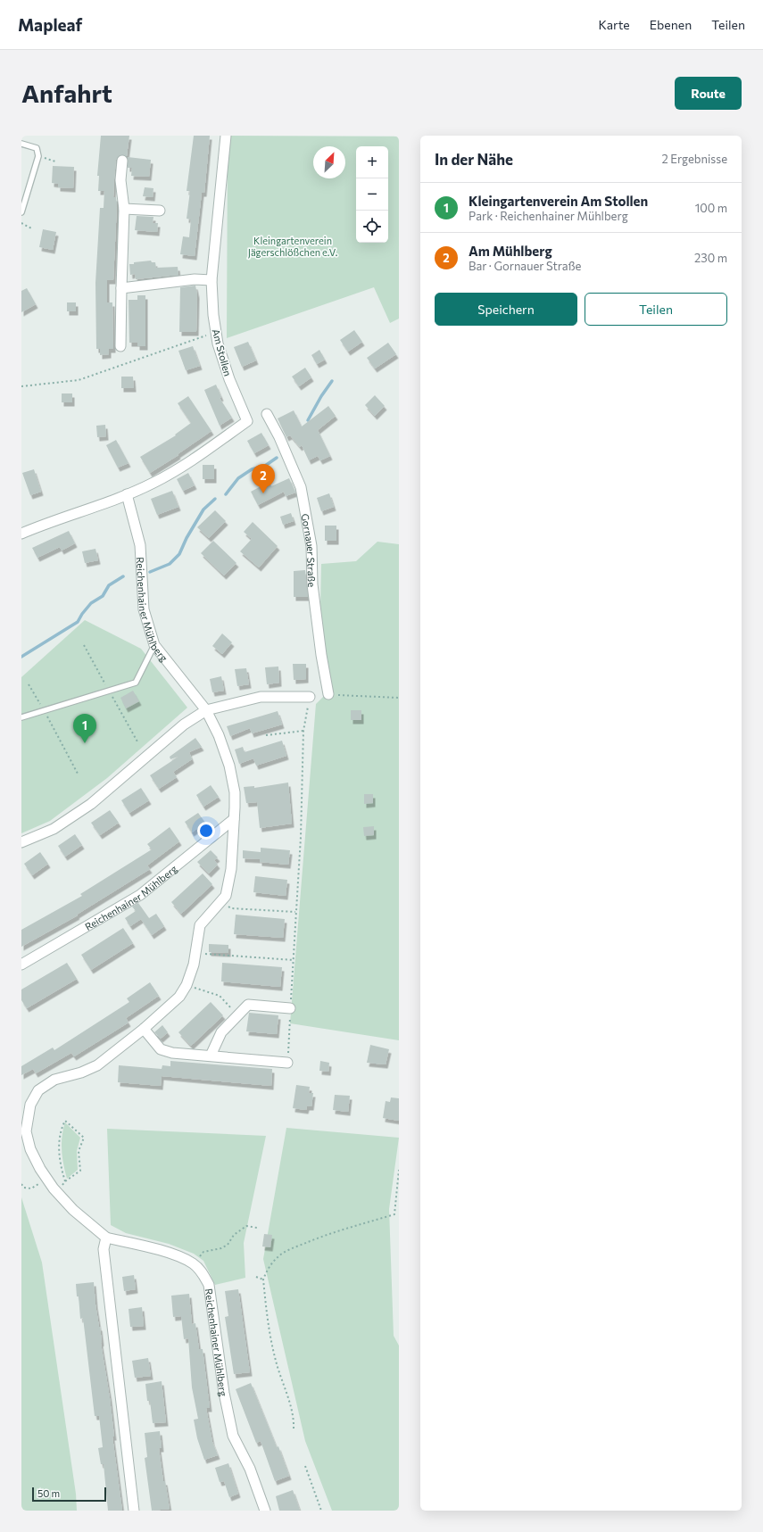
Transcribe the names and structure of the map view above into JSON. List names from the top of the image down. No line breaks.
{"streets":{"street":["Am Stollen","Gornauer Straße","Reichenhainer Mühlberg"]},"crossings":[["Am Stollen","Reichenhainer Mühlberg"]],"parks":["Kleingartenverein Jägerschlößchen e.V."],"scale_bar":"50 m","north":"top right","page":{"header":"Mapleaf","nav":["Karte","Ebenen","Teilen"],"buttons":["Route",["Speichern","Teilen"]],"title":"Anfahrt","heading":["In der Nähe","2 Ergebnisse"],"map_buttons":["+","−"],"list":[{"mark":"1","name":"Kleingartenverein Am Stollen","note":"Park · Reichenhainer Mühlberg","value":"100 m"},{"mark":"2","name":"Am Mühlberg","note":"Bar · Gornauer Straße","value":"230 m"}],"pins":["2","1"],"scale":"50 m"}}
